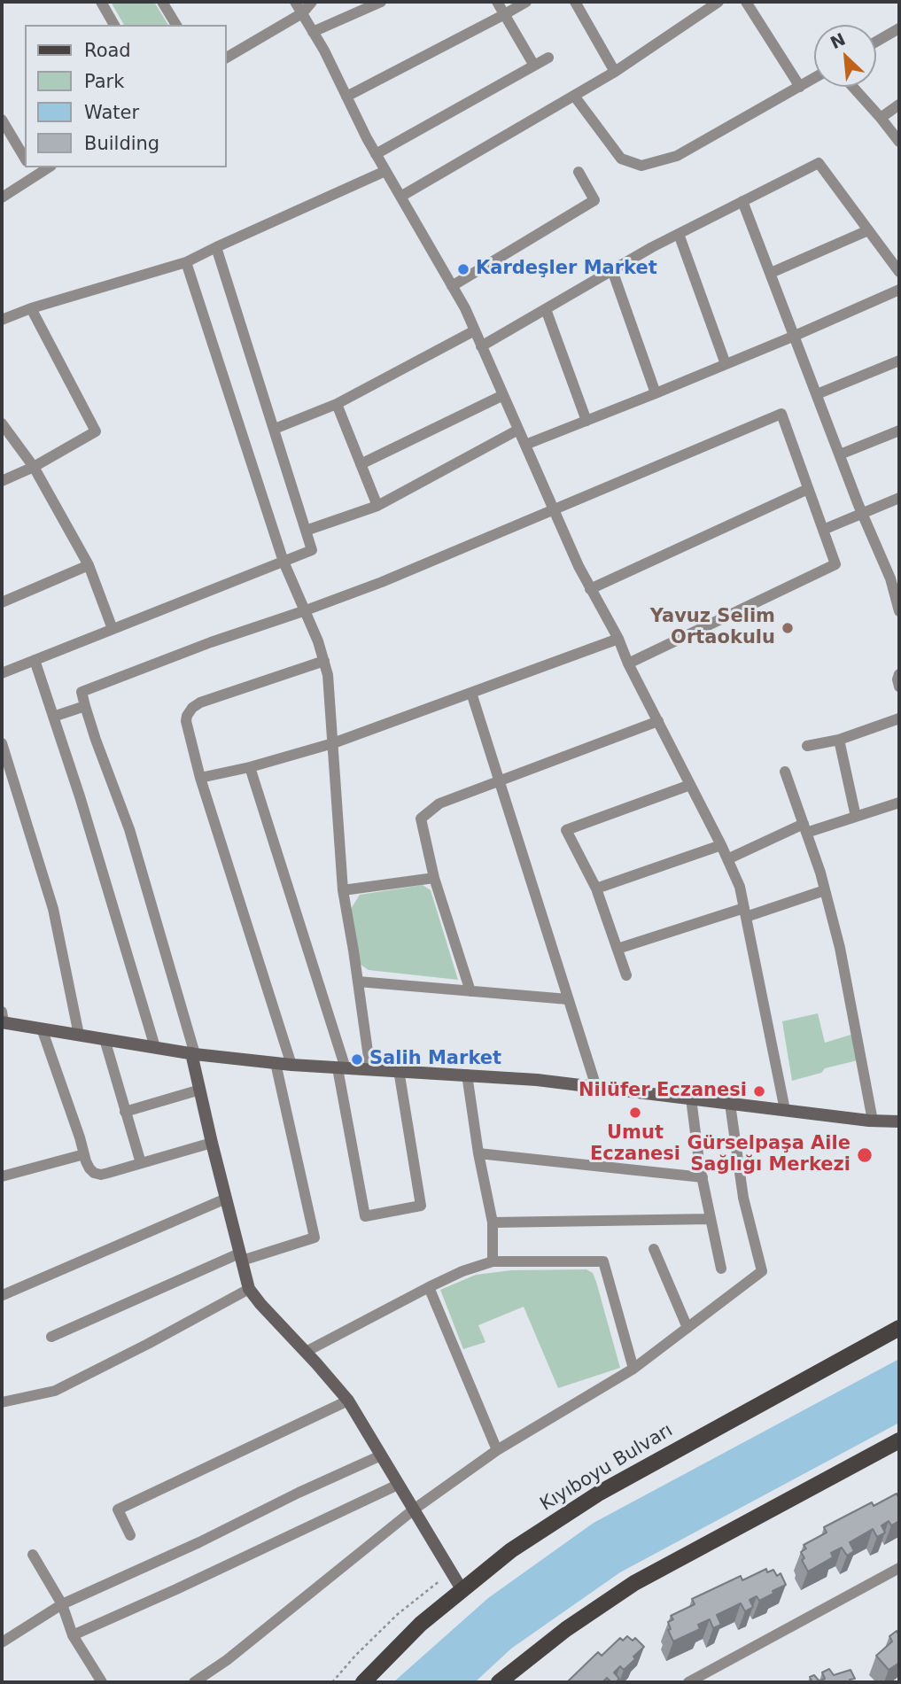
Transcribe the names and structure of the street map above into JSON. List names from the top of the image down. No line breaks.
{"streets":{"main road":["Kıyıboyu Bulvarı"]},"places":["Kardeşler Market","Yavuz Selim Ortaokulu","Salih Market","Nilüfer Eczanesi","Umut Eczanesi","Gürselpaşa Aile Sağlığı Merkezi"],"legend":["Road","Park","Water","Building"],"north":"top left"}
